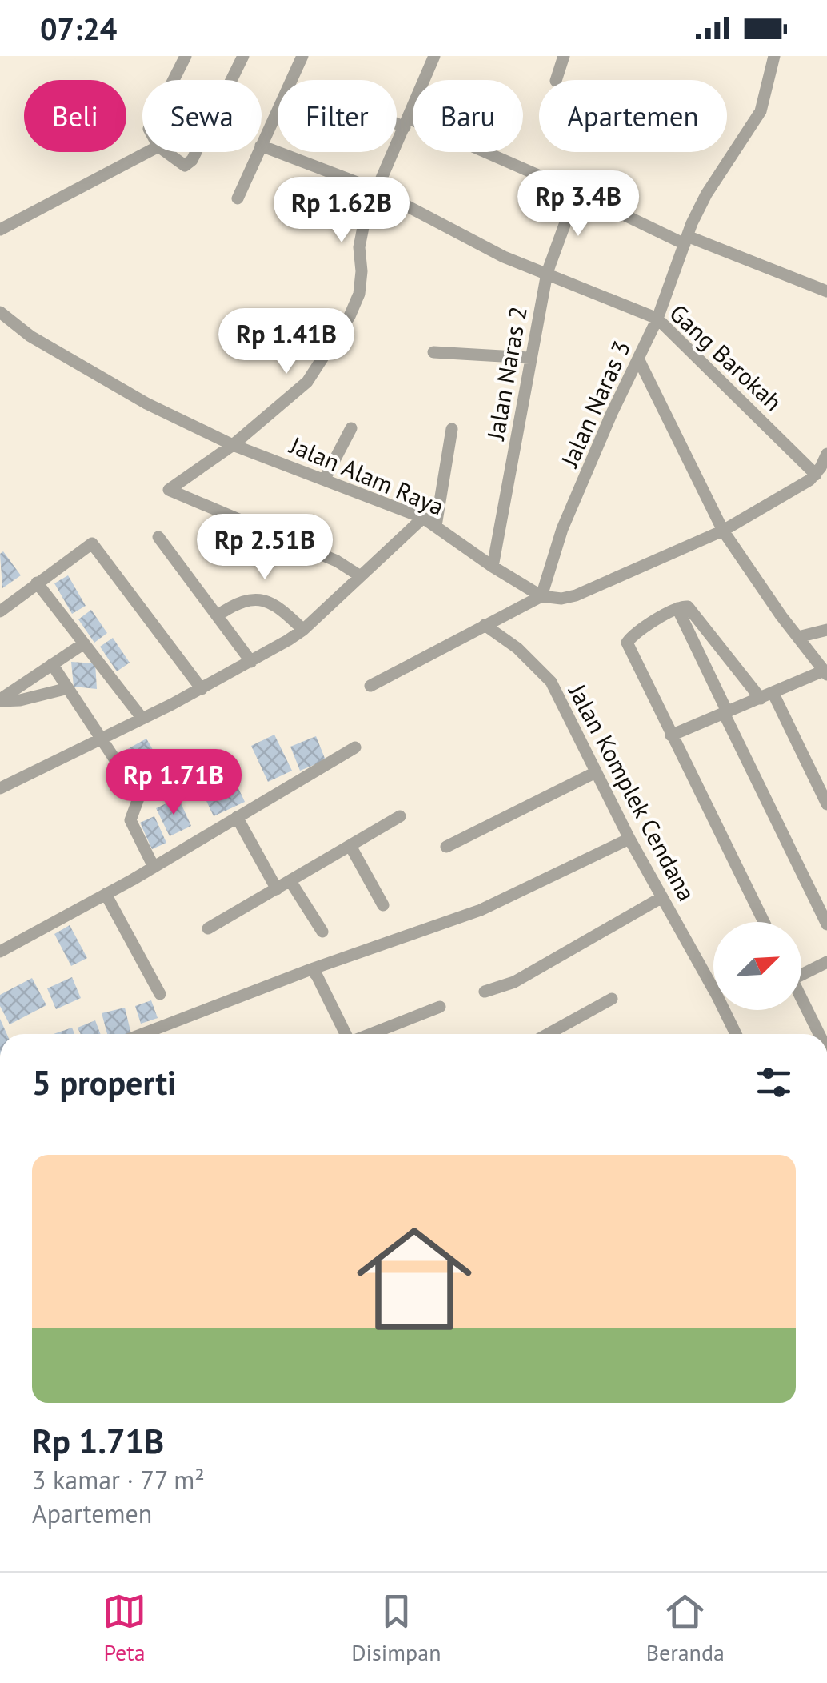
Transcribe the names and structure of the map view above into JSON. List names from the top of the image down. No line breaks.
{"streets":{"street":["Gang Barokah","Jalan Naras 2","Jalan Naras 3","Jalan Alam Raya","Jalan Komplek Cendana"]},"crossings":[["Gang Barokah","Jalan Naras 2"],["Gang Barokah","Jalan Naras 3"],["Jalan Naras 2","Jalan Alam Raya"],["Jalan Naras 3","Jalan Alam Raya"]],"north":"top right","page":{"status":"07:24","chip":["Beli","Sewa","Filter","Baru","Apartemen"],"price":["Rp 3.4B","Rp 1.62B","Rp 1.41B","Rp 2.51B","Rp 1.71B"],"heading":"5 properti","list":[{"name":"Rp 1.71B","note":"3 kamar · 77 m² · Apartemen"}],"tabs":["Peta","Disimpan","Beranda"]}}
